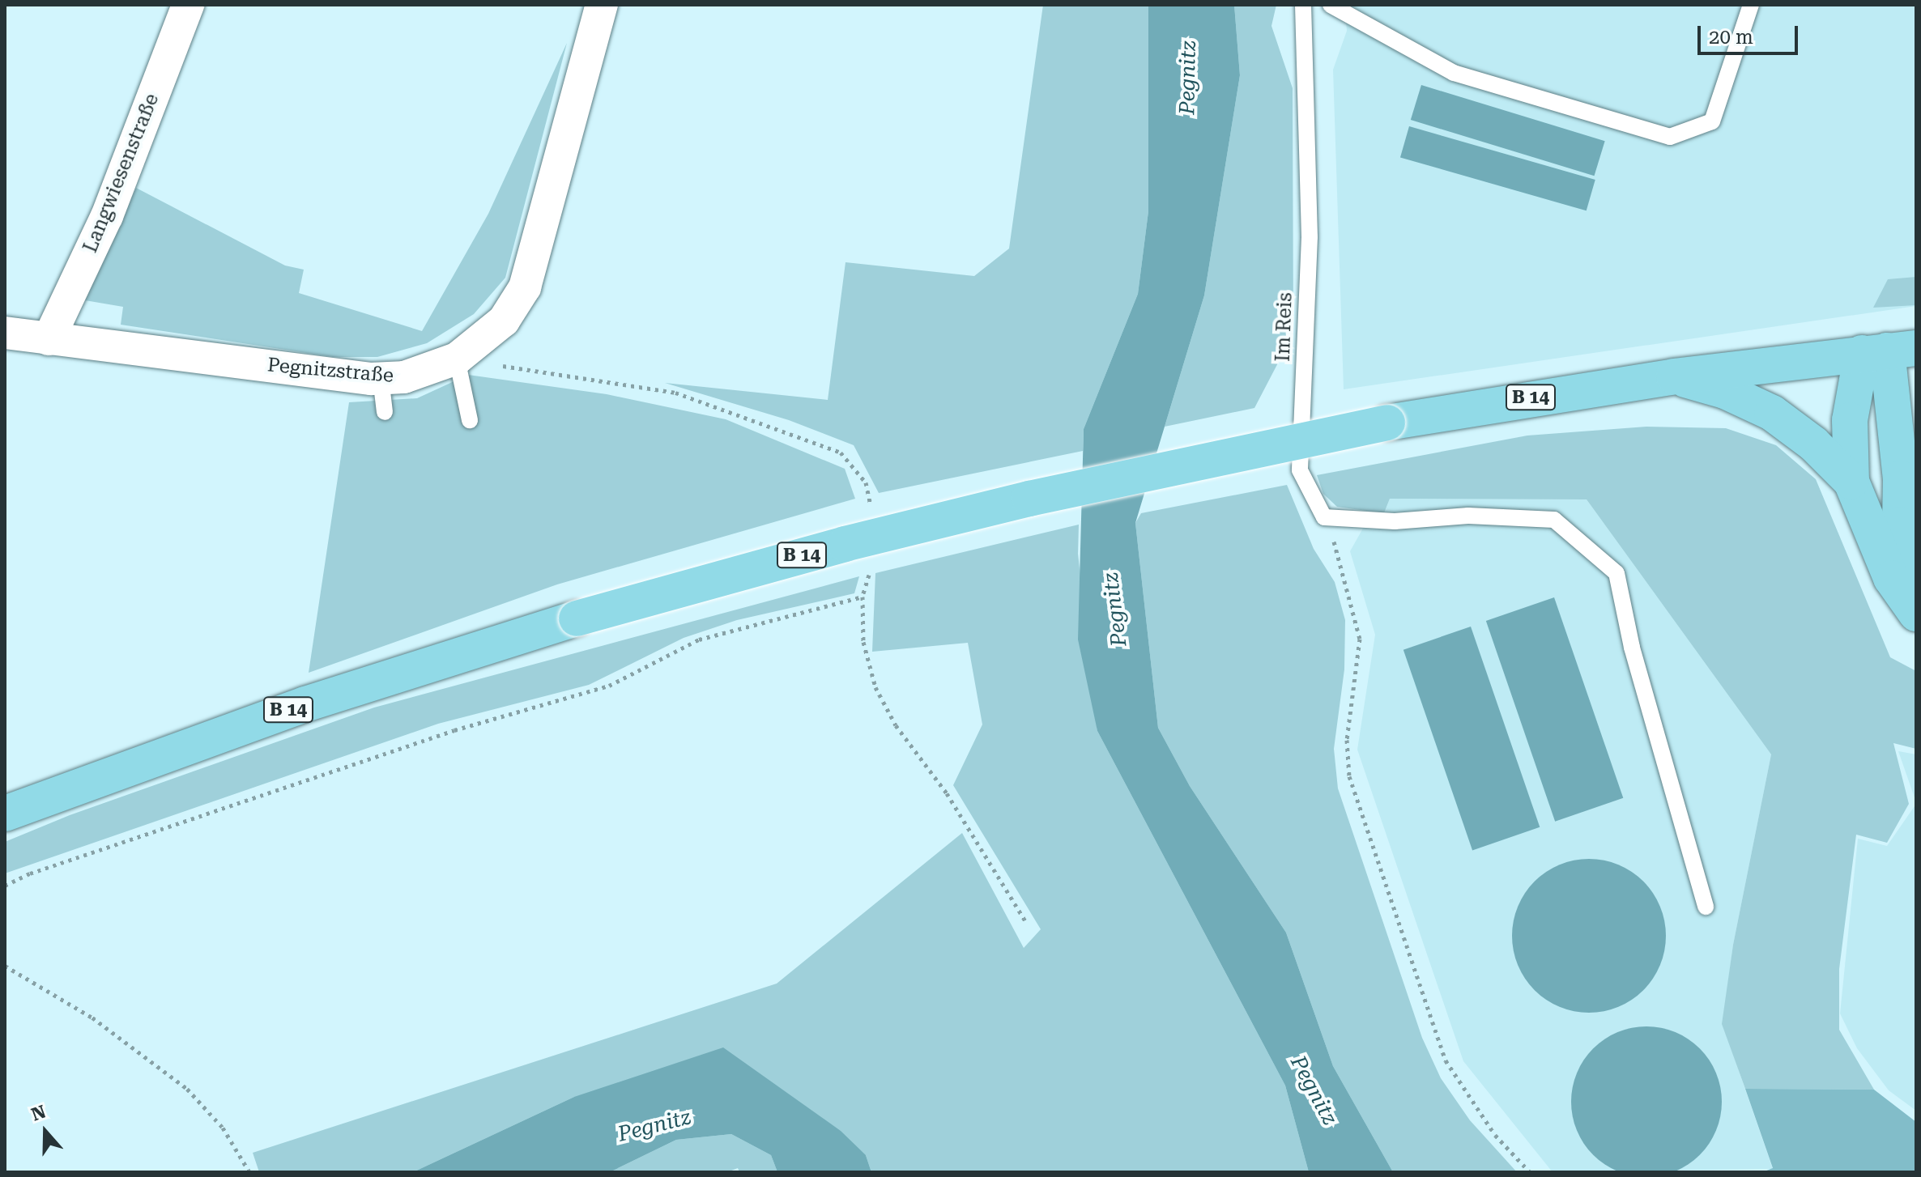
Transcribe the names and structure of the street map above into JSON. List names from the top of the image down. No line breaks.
{"streets":{"main road":["B 14"],"street":["Langwiesenstraße","Pegnitzstraße"],"lane":["Im Reis"]},"crossings":[["Langwiesenstraße","Pegnitzstraße"]],"water":["Pegnitz"],"scale_bar":"20 m","north":"top"}
